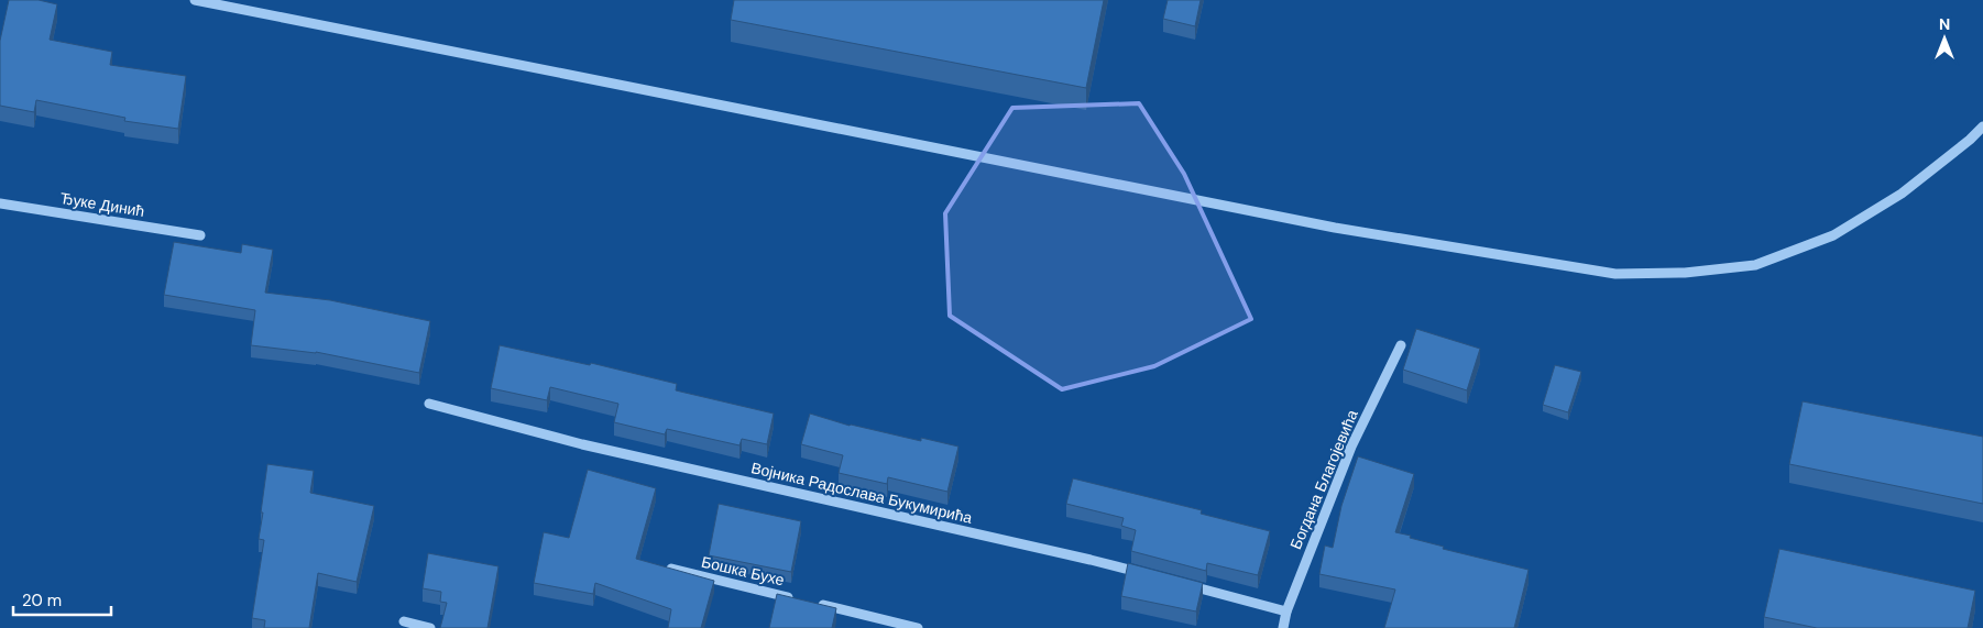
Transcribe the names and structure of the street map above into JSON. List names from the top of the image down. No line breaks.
{"streets":{"street":["Ђуке Динић","Богдана Благојевића","Војника Радослава Букумирића","Бошка Бухе"]},"scale_bar":"20 m","north":"top"}
